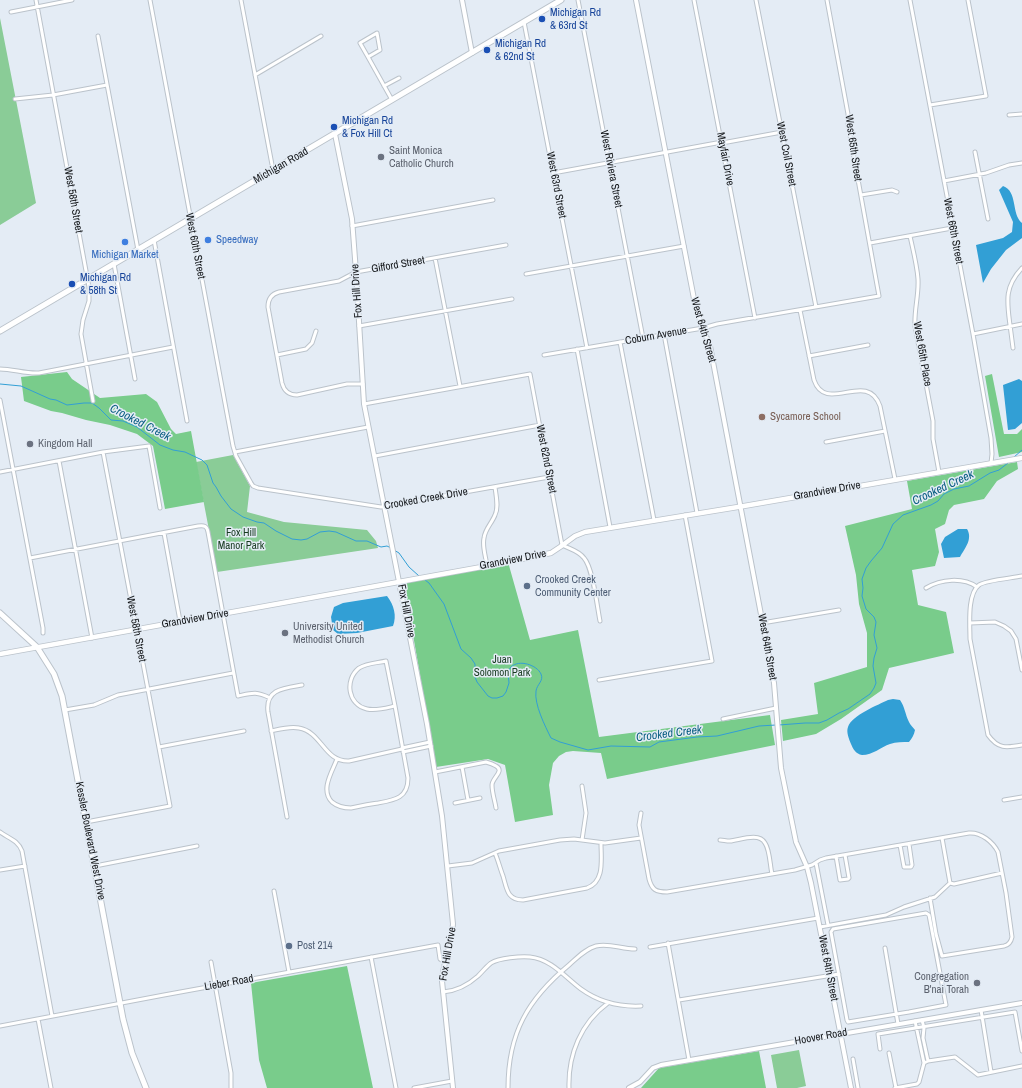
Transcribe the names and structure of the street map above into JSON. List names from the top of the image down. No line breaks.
{"streets":{"main road":["Michigan Road","Grandview Drive","Kessler Boulevard West Drive"],"street":["West 65th Street","West Coil Street","Mayfair Drive","West Riviera Street","West 63rd Street","West 58th Street","West 66th Street","West 60th Street","Gifford Street","Fox Hill Drive","West 64th Street","Coburn Avenue","West 65th Place","West 62nd Street","Crooked Creek Drive","Lieber Road","Hoover Road"]},"crossings":[["West 65th Street","Coburn Avenue"],["West Coil Street","Coburn Avenue"],["Mayfair Drive","Coburn Avenue"],["Michigan Road","West 63rd Street"],["Michigan Road","West 58th Street"],["Michigan Road","West 60th Street"],["Michigan Road","Fox Hill Drive"],["West Riviera Street","Coburn Avenue"],["West 63rd Street","Coburn Avenue"],["West 58th Street","Grandview Drive"],["West 58th Street","Kessler Boulevard West Drive"],["West 66th Street","Grandview Drive"],["West 60th Street","Crooked Creek Drive"],["Gifford Street","Fox Hill Drive"],["Fox Hill Drive","Grandview Drive"],["Fox Hill Drive","Crooked Creek Drive"],["Fox Hill Drive","Lieber Road"],["West 64th Street","Coburn Avenue"],["West 64th Street","Grandview Drive"],["West 64th Street","Hoover Road"],["West 65th Place","Grandview Drive"],["West 62nd Street","Grandview Drive"],["West 62nd Street","Crooked Creek Drive"],["Grandview Drive","Kessler Boulevard West Drive"],["Kessler Boulevard West Drive","Lieber Road"]],"water":["Crooked Creek"],"parks":["Fox Hill Manor Park","Juan Solomon Park"],"places":["Michigan Rd & 63rd St","Michigan Rd & 62nd St","Michigan Rd & Fox Hill Ct","Saint Monica Catholic Church","Speedway","Michigan Market","Michigan Rd & 58th St","Sycamore School","Kingdom Hall","Crooked Creek Community Center","University United Methodist Church","Post 214","Congregation B'nai Torah"]}
